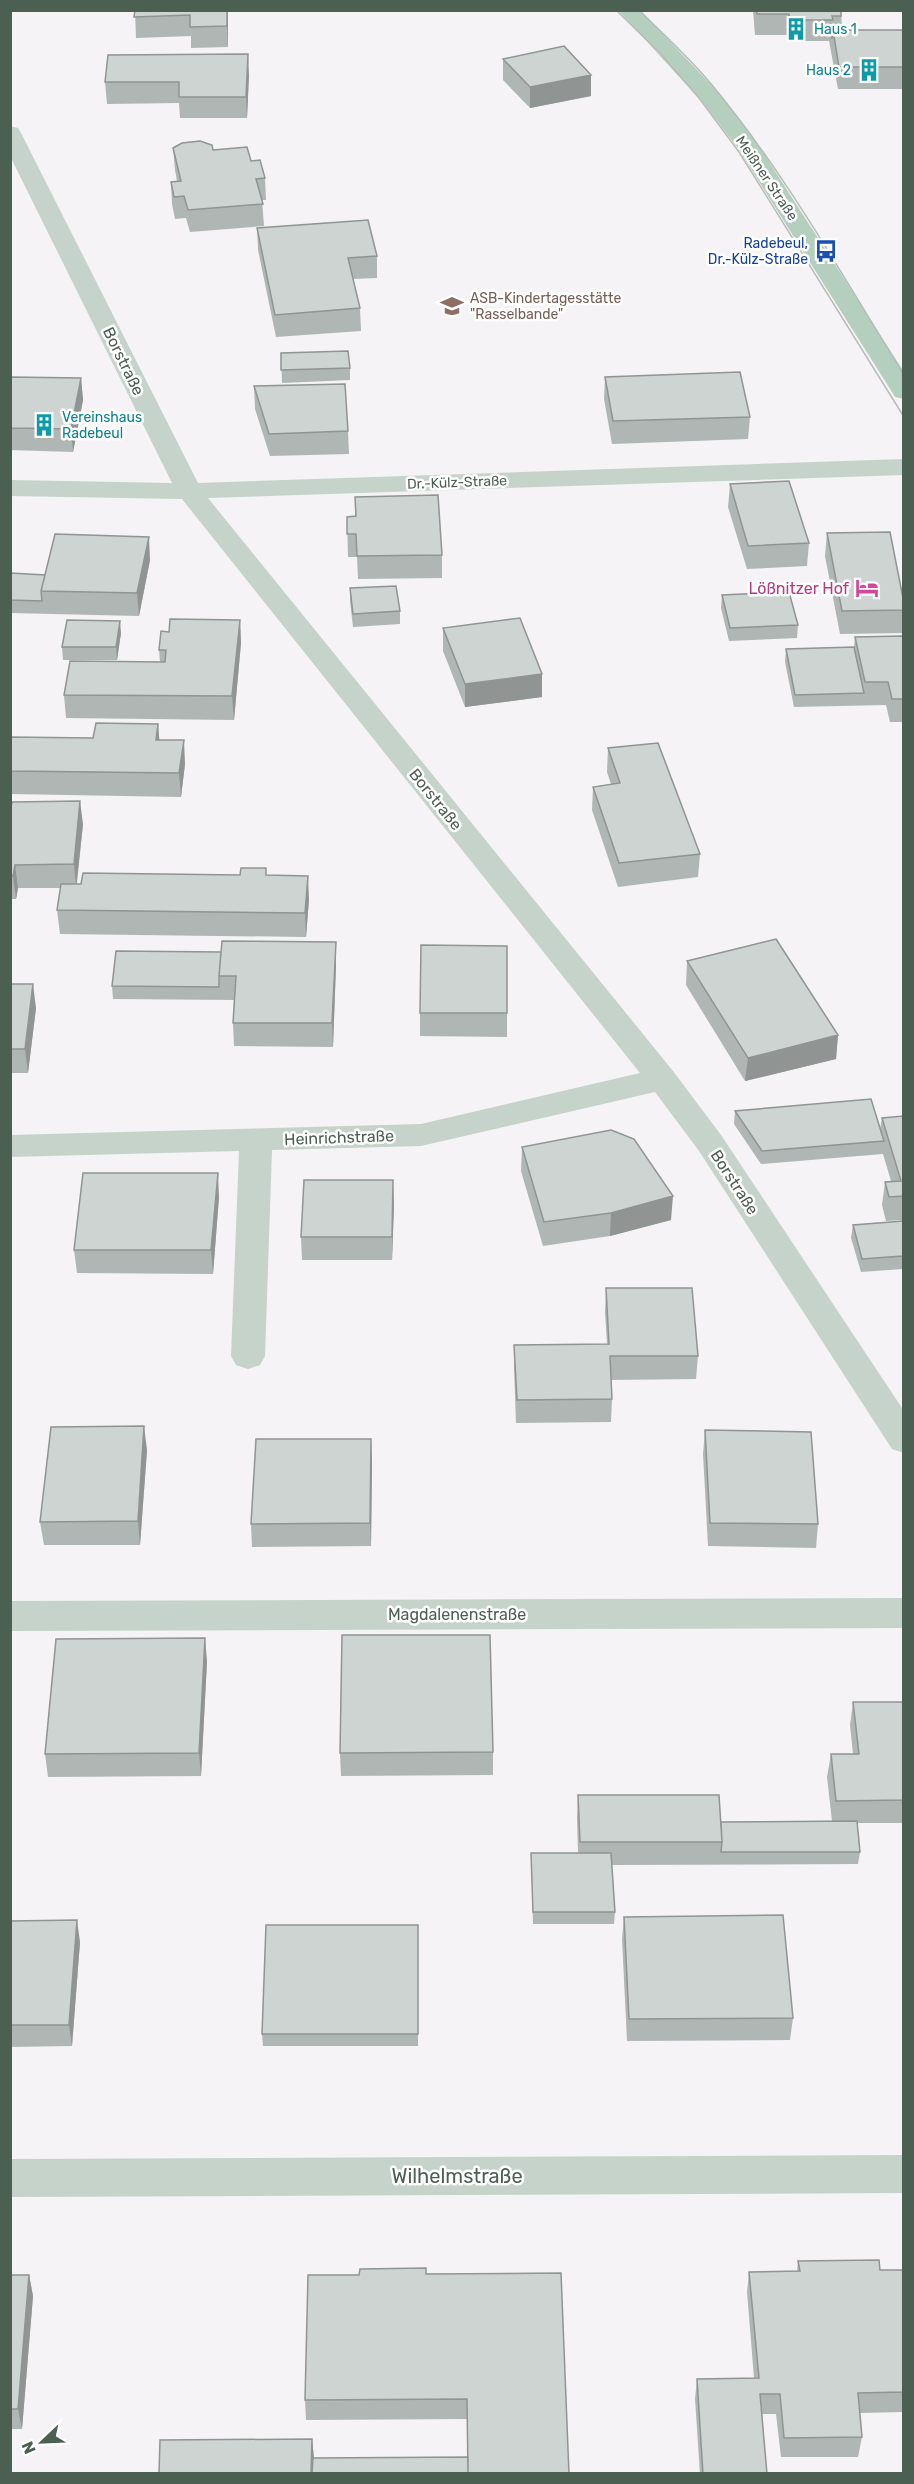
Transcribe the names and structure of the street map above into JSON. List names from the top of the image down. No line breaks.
{"streets":{"main road":["Meißner Straße"],"street":["Borstraße","Dr.-Külz-Straße","Heinrichstraße","Magdalenenstraße","Wilhelmstraße"]},"crossings":[["Borstraße","Dr.-Külz-Straße"],["Borstraße","Heinrichstraße"]],"places":{"building":["Haus 1","Haus 2","Vereinshaus Radebeul"],"bus stop":["Radebeul, Dr.-Külz-Straße"],"school or university":["ASB-Kindertagesstätte \"Rasselbande\""],"hotel":["Lößnitzer Hof"]},"north":"bottom left"}
